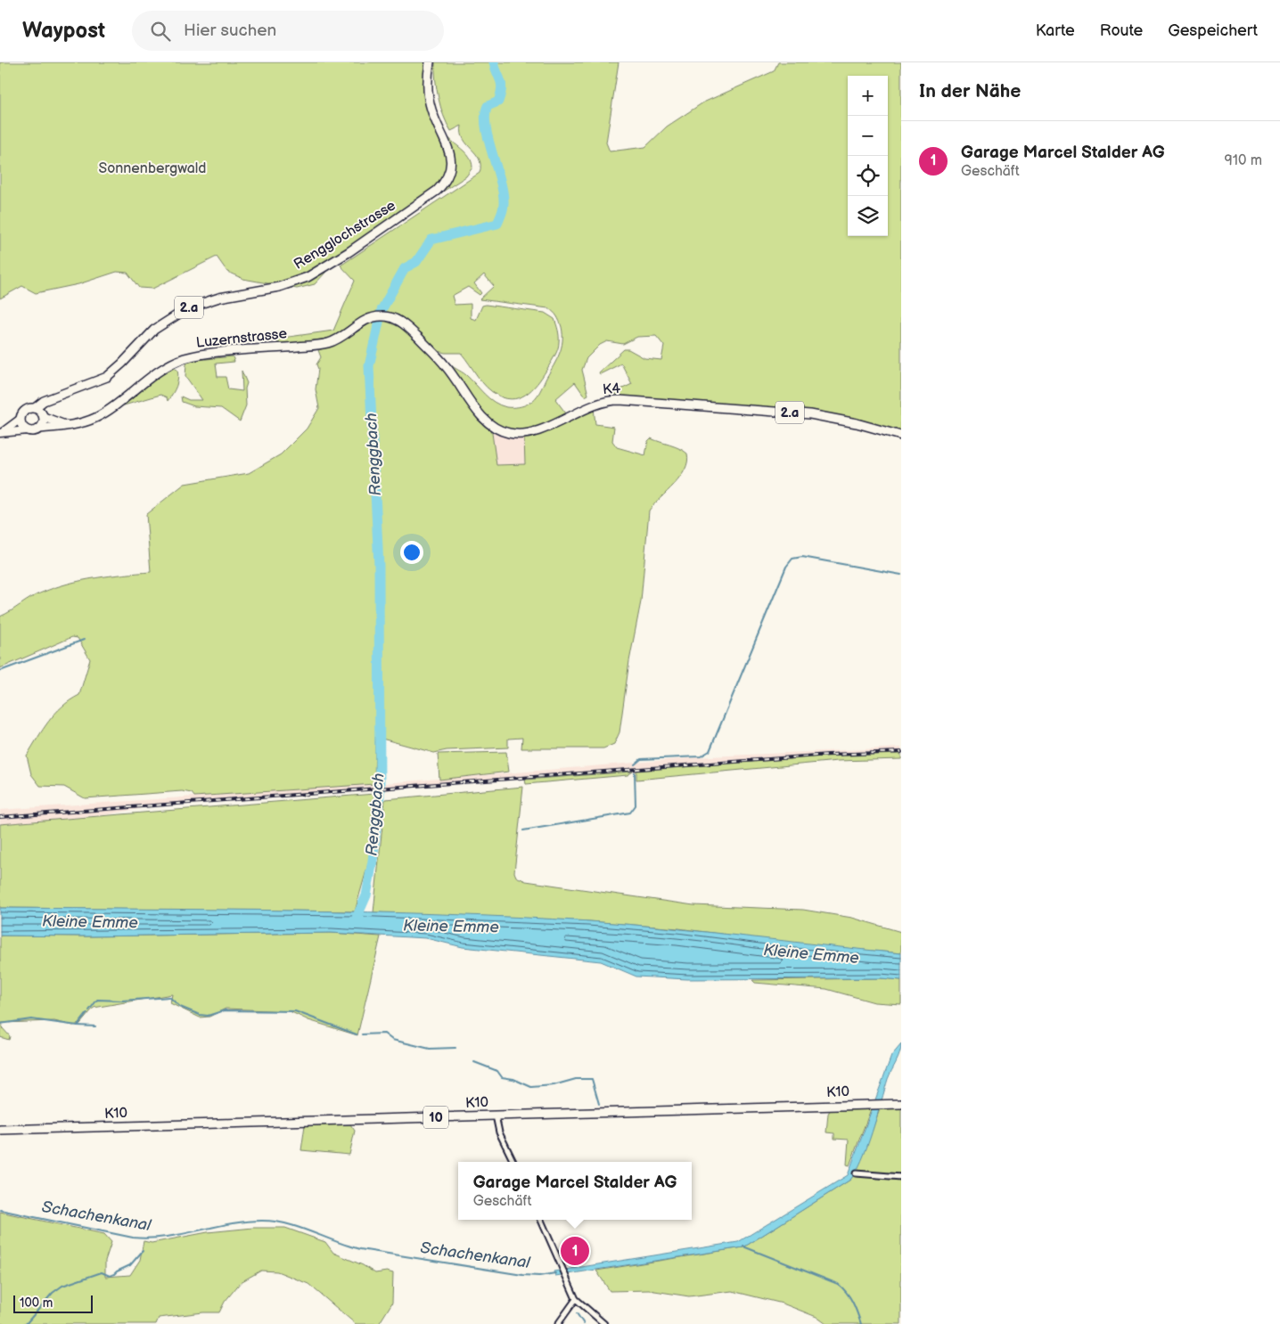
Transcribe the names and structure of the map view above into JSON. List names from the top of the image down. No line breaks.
{"streets":{"main road":["Rengglochstrasse","2.a","Luzernstrasse","K4","K10","10"]},"crossings":[["Rengglochstrasse","Luzernstrasse"],["Luzernstrasse","K4"]],"water":["Renggbach","Kleine Emme","Schachenkanal"],"parks":["Sonnenbergwald"],"scale_bar":"100 m","page":{"header":"Waypost","search":"Hier suchen","nav":["Karte","Route","Gespeichert"],"heading":"In der Nähe","map_buttons":["+","−"],"list":[{"mark":"1","name":"Garage Marcel Stalder AG","note":"Geschäft","value":"910 m"}],"popup":["Garage Marcel Stalder AG","Geschäft"],"pins":"1","scale":"100 m"}}
